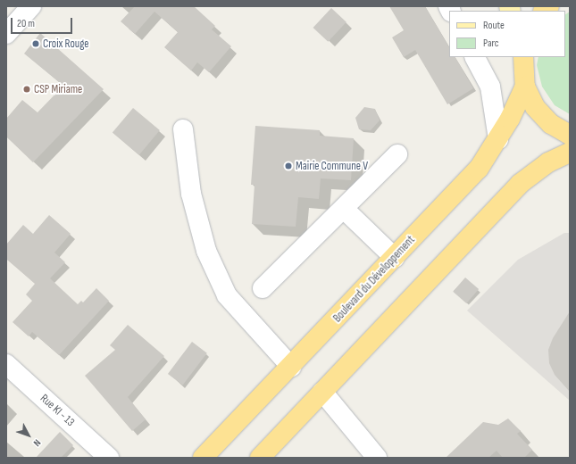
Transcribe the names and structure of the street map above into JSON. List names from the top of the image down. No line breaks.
{"streets":{"highway":["Boulevard du Développement"],"street":["Rue KI - 13"]},"places":["Croix Rouge","CSP Miriame","Mairie Commune V"],"legend":["Route","Parc"],"scale_bar":"20 m","north":"bottom right"}
